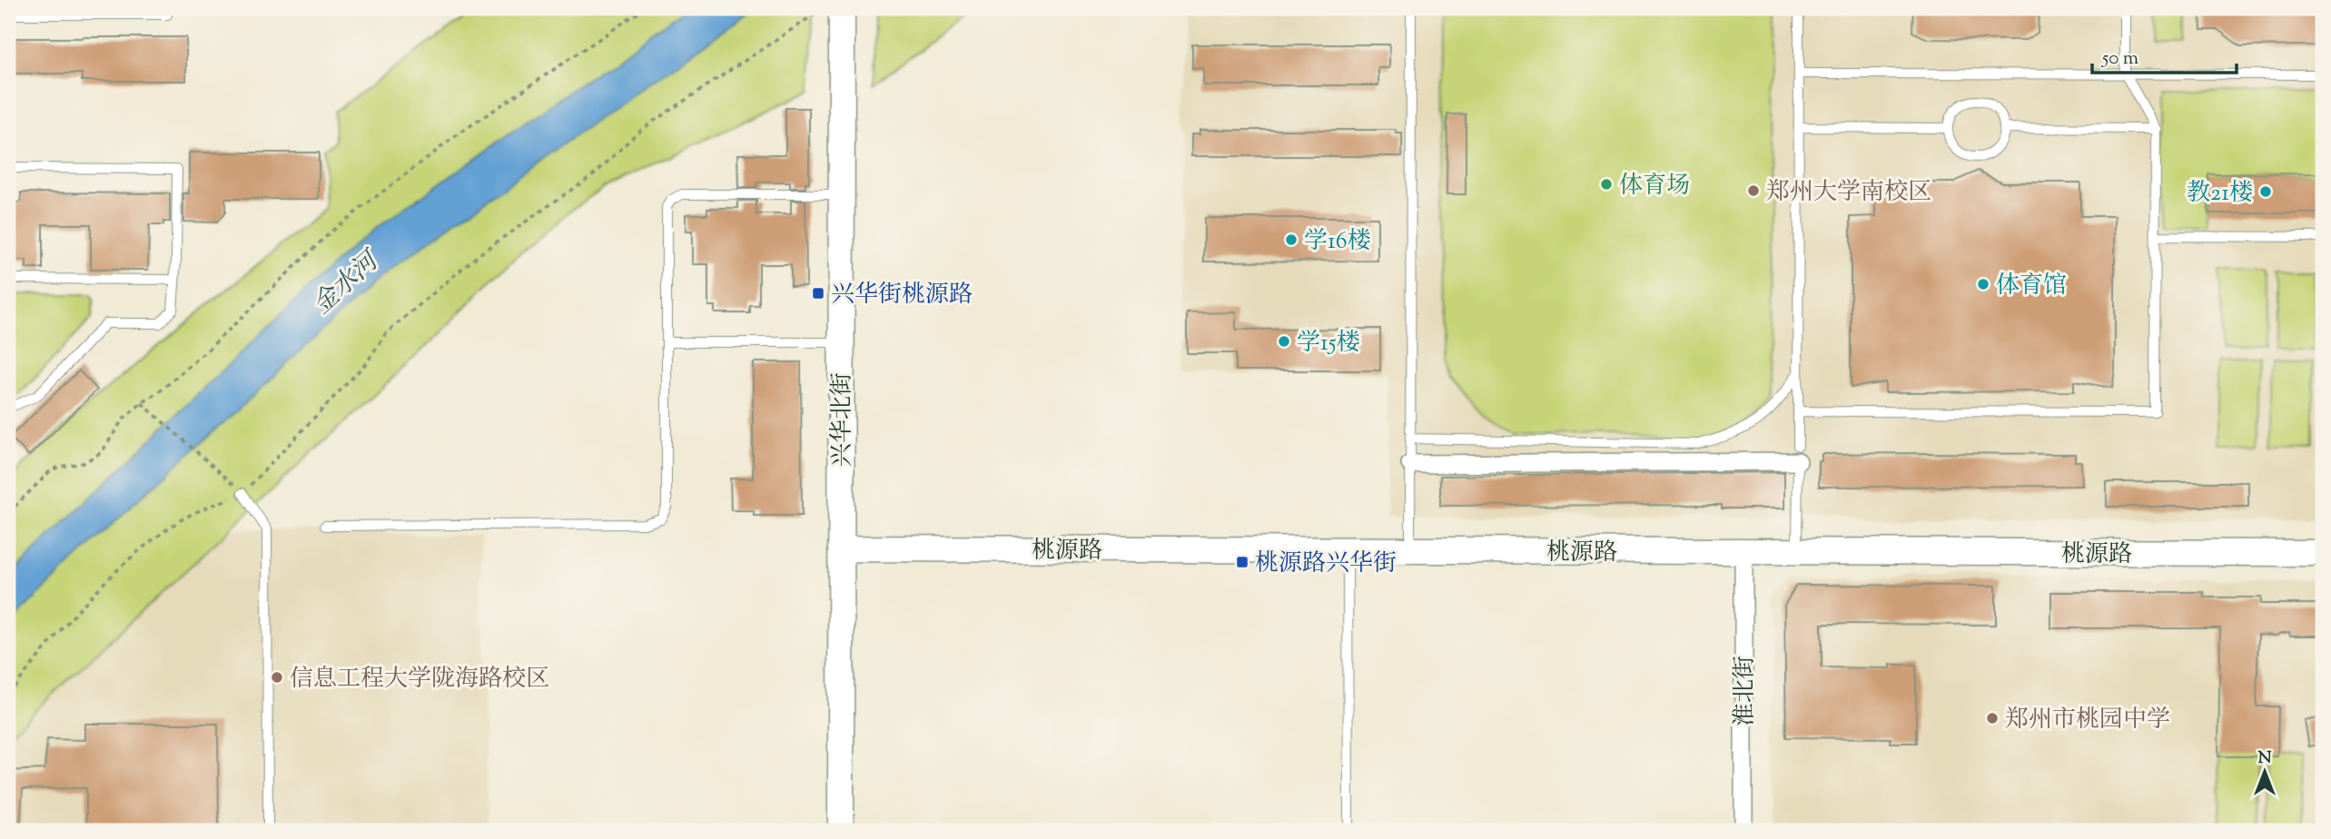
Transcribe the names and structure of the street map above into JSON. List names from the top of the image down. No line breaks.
{"streets":{"street":["兴华北街","桃源路","淮北街"]},"crossings":[["兴华北街","桃源路"],["桃源路","淮北街"]],"water":["金水河"],"places":{"other":["体育场","郑州大学南校区","教21楼","学16楼","体育馆","学15楼","信息工程大学陇海路校区","郑州市桃园中学"],"transit":["兴华街桃源路","桃源路兴华街"]},"scale_bar":"50 m","north":"top"}
